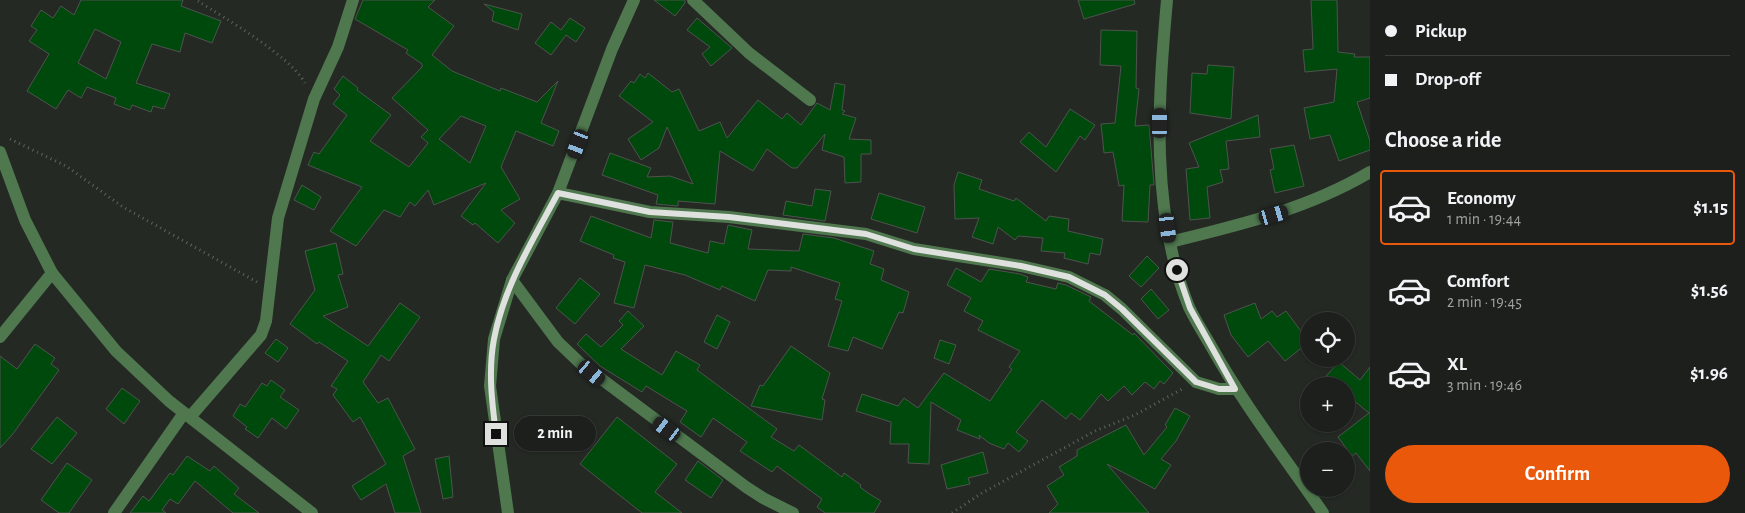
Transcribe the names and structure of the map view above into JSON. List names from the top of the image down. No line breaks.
{"page":{"banner":["Pickup","Drop-off"],"heading":"Choose a ride","list":[{"name":"Economy","note":"1 min · 19:44","value":"$1.15"},{"name":"Comfort","note":"2 min · 19:45","value":"$1.56"},{"name":"XL","note":"3 min · 19:46","value":"$1.96"}],"map_buttons":["+","−"],"bubble":"2 min","buttons":"Confirm"}}
